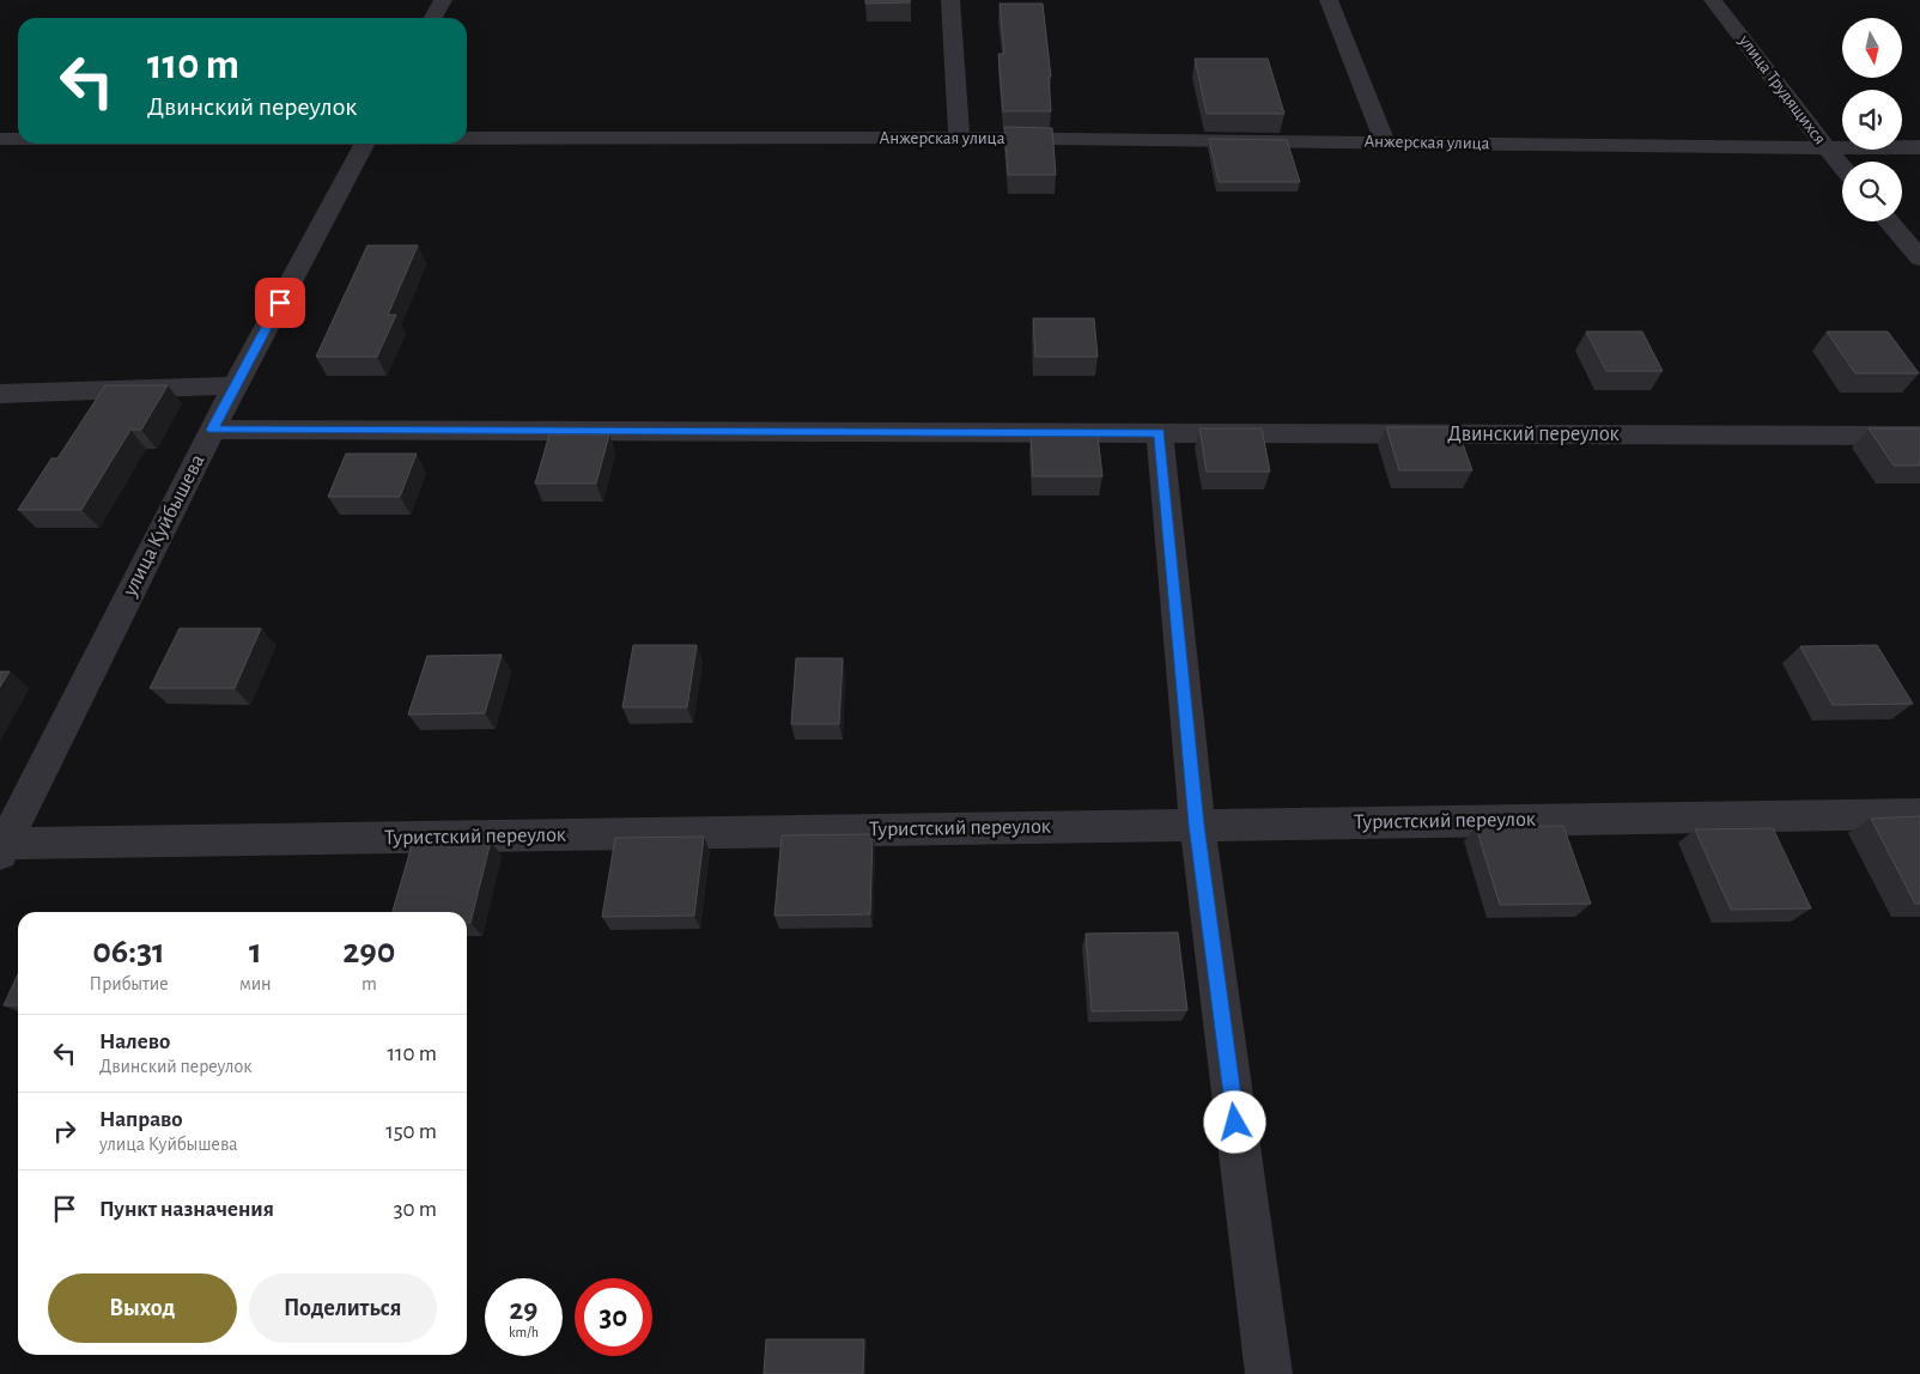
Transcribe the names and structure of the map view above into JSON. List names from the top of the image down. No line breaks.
{"streets":{"street":["улица Трудящихся","Анжерская улица","Двинский переулок","улица Куйбышева","Туристский переулок"]},"crossings":[["улица Трудящихся","Анжерская улица"],["Двинский переулок","улица Куйбышева"],["улица Куйбышева","Туристский переулок"]],"north":"bottom","page":{"turn":["110 m","Двинский переулок"],"eta":["06:31","Прибытие","1","мин","290","m"],"list":[{"name":"Налево","note":"Двинский переулок","value":"110 m"},{"name":"Направо","note":"улица Куйбышева","value":"150 m"},{"name":"Пункт назначения","value":"30 m"}],"buttons":["Выход","Поделиться"],"speed":"29 km/h","limit":"30"}}
